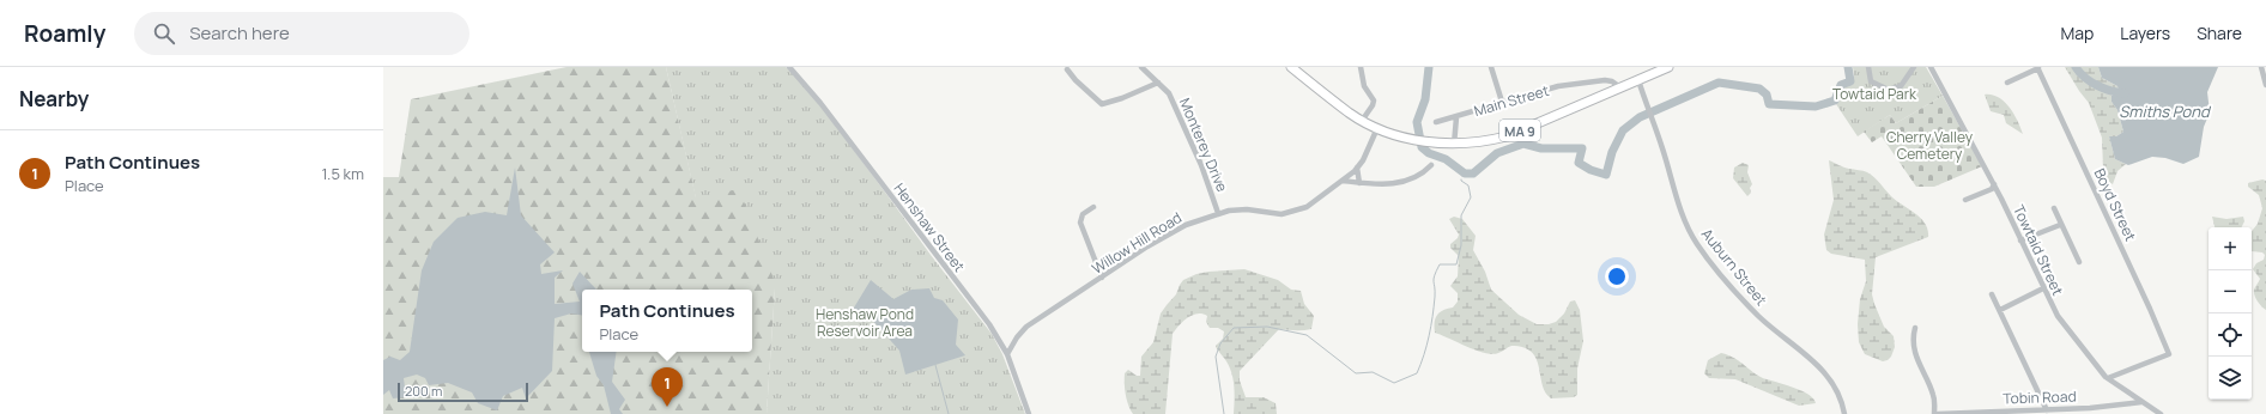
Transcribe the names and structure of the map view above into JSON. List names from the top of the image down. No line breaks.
{"streets":{"highway":["Main Street","MA 9"],"street":["Monterey Drive","Boyd Street","Henshaw Street","Willow Hill Road","Towtaid Street","Auburn Street","Tobin Road"]},"crossings":[["Main Street","Auburn Street"],["Monterey Drive","Willow Hill Road"],["Boyd Street","Towtaid Street"],["Henshaw Street","Willow Hill Road"],["Towtaid Street","Tobin Road"]],"water":["Smiths Pond"],"parks":["Towtaid Park","Cherry Valley Cemetery","Henshaw Pond Reservoir Area"],"scale_bar":"200 m","page":{"header":"Roamly","search":"Search here","nav":["Map","Layers","Share"],"heading":"Nearby","list":[{"mark":"1","name":"Path Continues","note":"Place","value":"1.5 km"}],"map_buttons":["+","−"],"popup":["Path Continues","Place"],"pins":"1","scale":"200 m"}}
